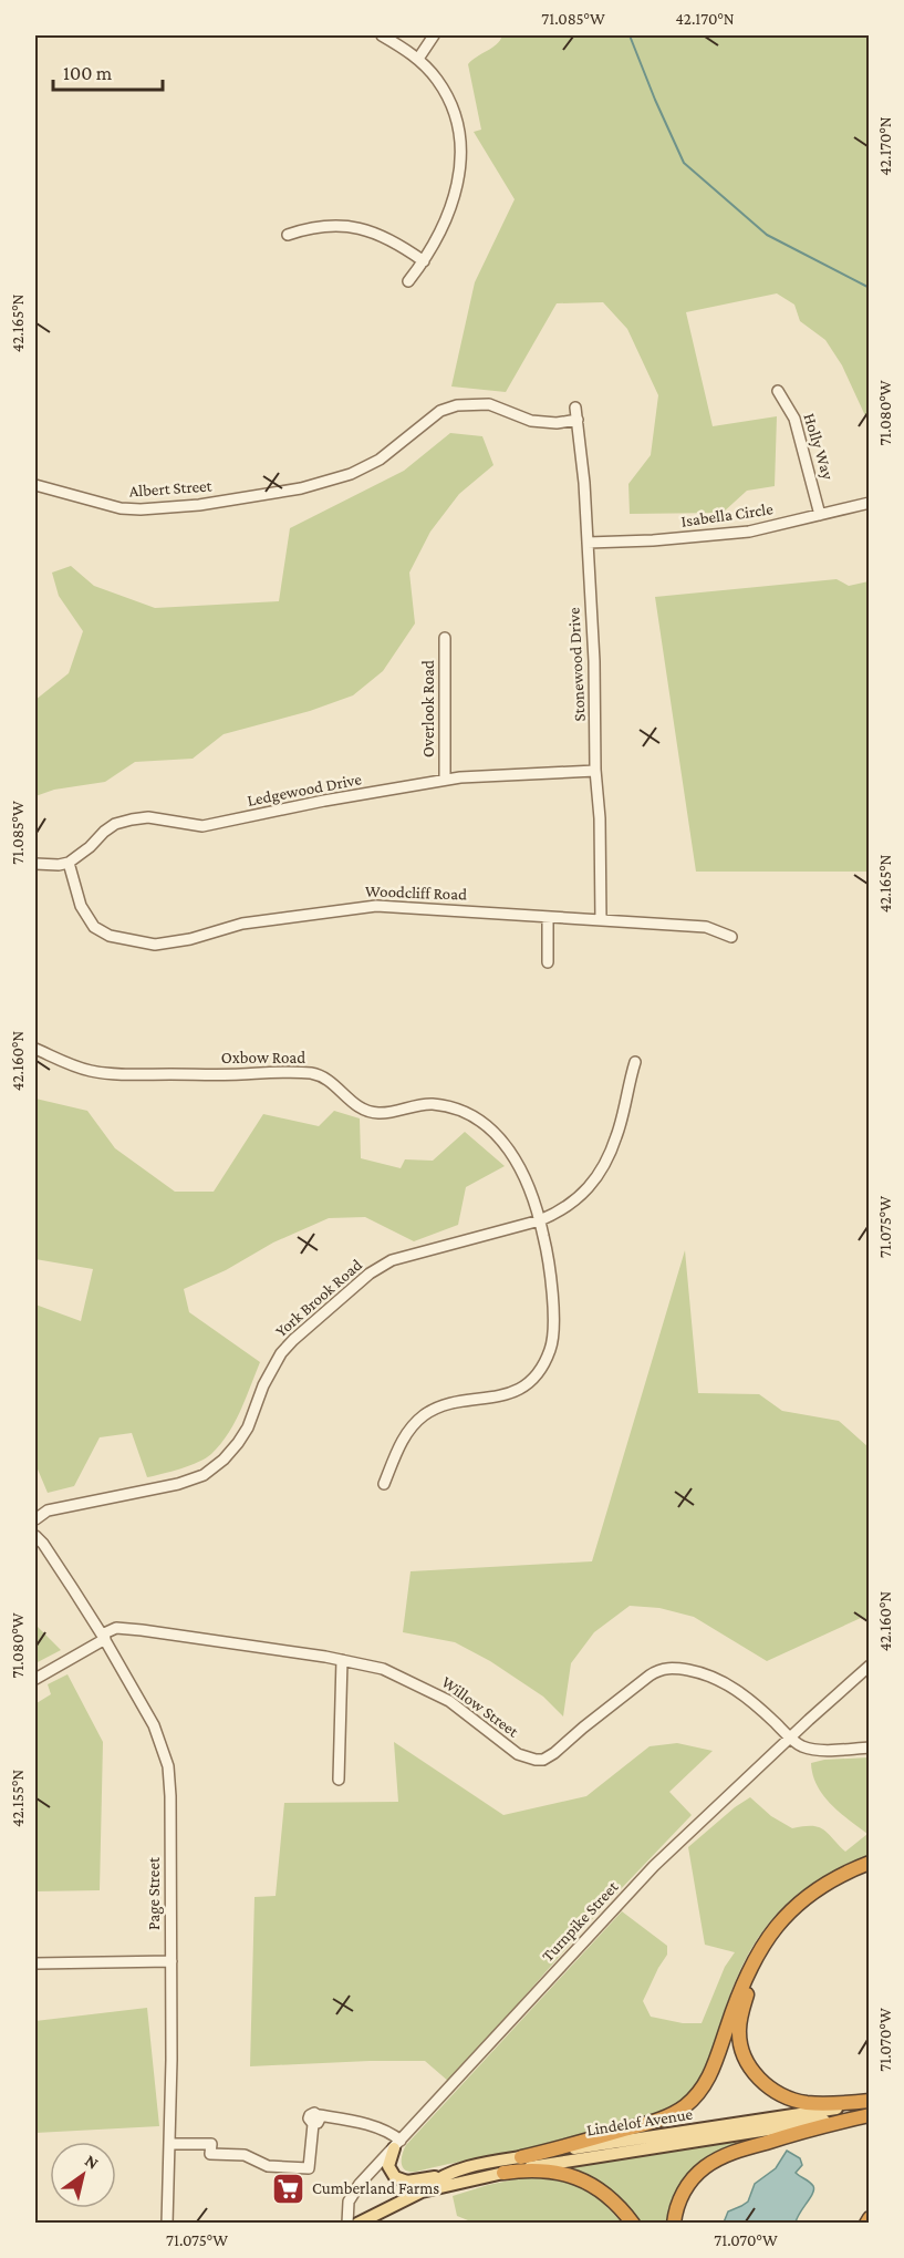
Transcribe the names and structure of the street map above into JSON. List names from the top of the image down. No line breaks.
{"streets":{"main road":["Lindelof Avenue"],"street":["Holly Way","Albert Street","Isabella Circle","Stonewood Drive","Overlook Road","Ledgewood Drive","Woodcliff Road","Oxbow Road","York Brook Road","Willow Street","Page Street","Turnpike Street"]},"crossings":[["Holly Way","Isabella Circle"],["Albert Street","Stonewood Drive"],["Isabella Circle","Stonewood Drive"],["Stonewood Drive","Ledgewood Drive"],["Stonewood Drive","Woodcliff Road"],["Overlook Road","Ledgewood Drive"],["Ledgewood Drive","Woodcliff Road"],["Oxbow Road","York Brook Road"],["Willow Street","Page Street"],["Willow Street","Turnpike Street"]],"places":{"supermarket":["Cumberland Farms"]},"scale_bar":"100 m","north":"top right","coordinates":["71.085°W","42.170°N","42.165°N","71.080°W","42.160°N","71.075°W","42.155°N","71.070°W"]}
